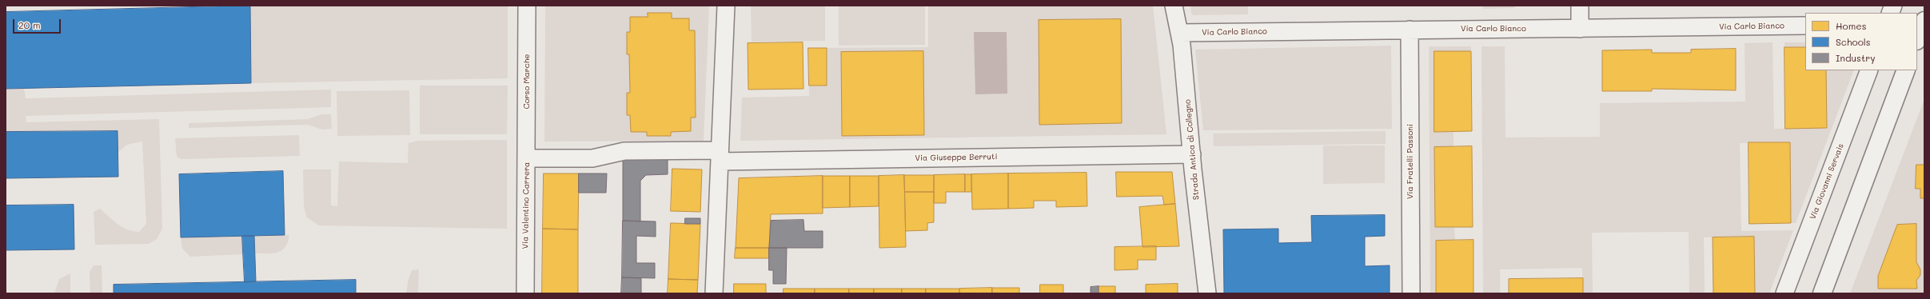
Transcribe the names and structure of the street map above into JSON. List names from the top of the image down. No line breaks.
{"streets":{"street":["Via Carlo Bianco","Corso Marche","Strada Antica di Collegno","Via Giuseppe Berruti","Via Fratelli Passoni","Via Giovanni Servais","Via Valentino Carrera"]},"crossings":[["Via Carlo Bianco","Strada Antica di Collegno"],["Via Carlo Bianco","Via Fratelli Passoni"],["Corso Marche","Via Valentino Carrera"],["Strada Antica di Collegno","Via Giuseppe Berruti"],["Via Giuseppe Berruti","Via Valentino Carrera"]],"legend":["Homes","Schools","Industry"],"scale_bar":"20 m"}
